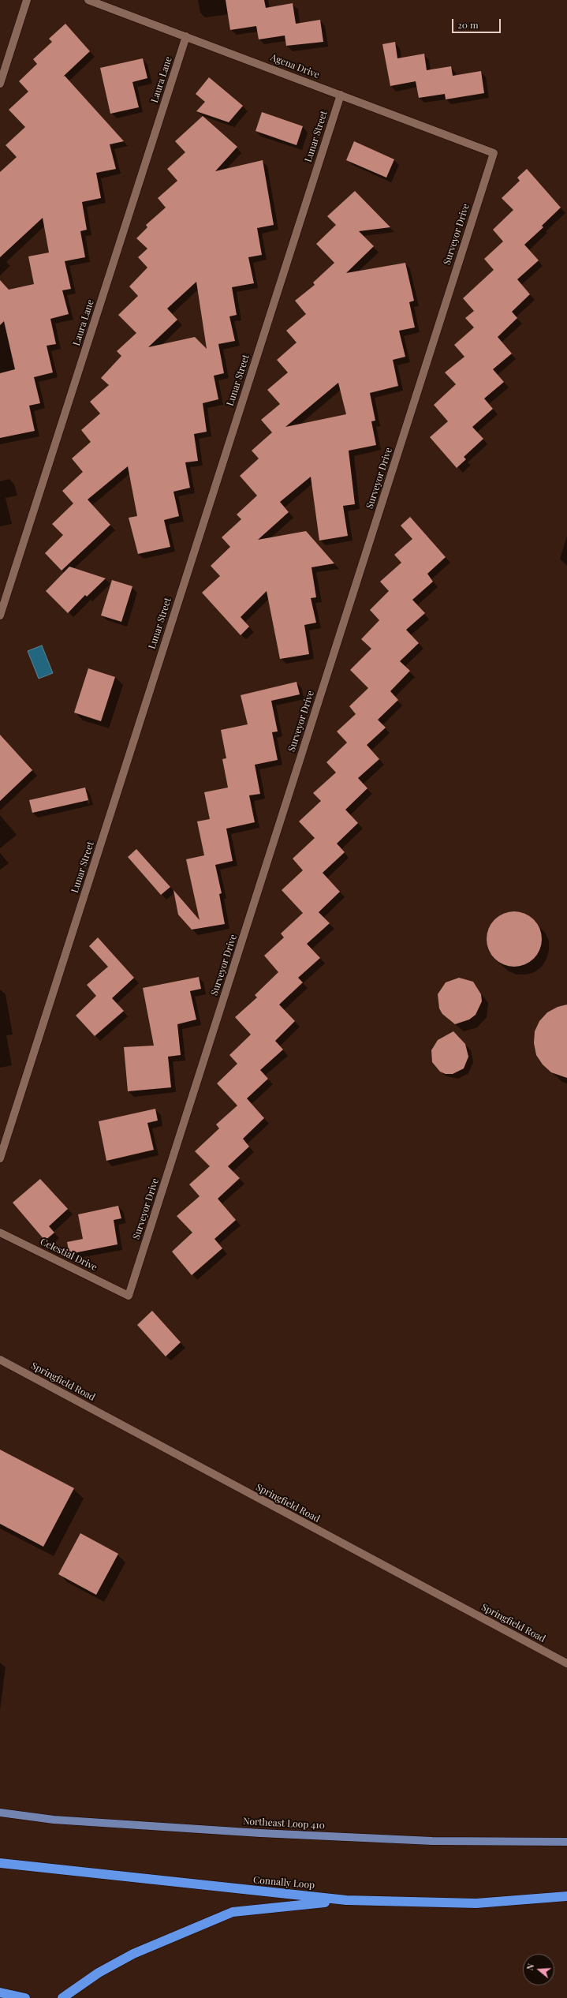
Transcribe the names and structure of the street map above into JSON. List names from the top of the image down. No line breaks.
{"streets":{"highway":["Connally Loop"],"main road":["Northeast Loop 410"],"street":["Agena Drive","Laura Lane","Lunar Street","Surveyor Drive","Celestial Drive","Springfield Road"]},"crossings":[["Agena Drive","Laura Lane"],["Agena Drive","Lunar Street"],["Agena Drive","Surveyor Drive"],["Surveyor Drive","Celestial Drive"]],"scale_bar":"20 m","north":"left"}
